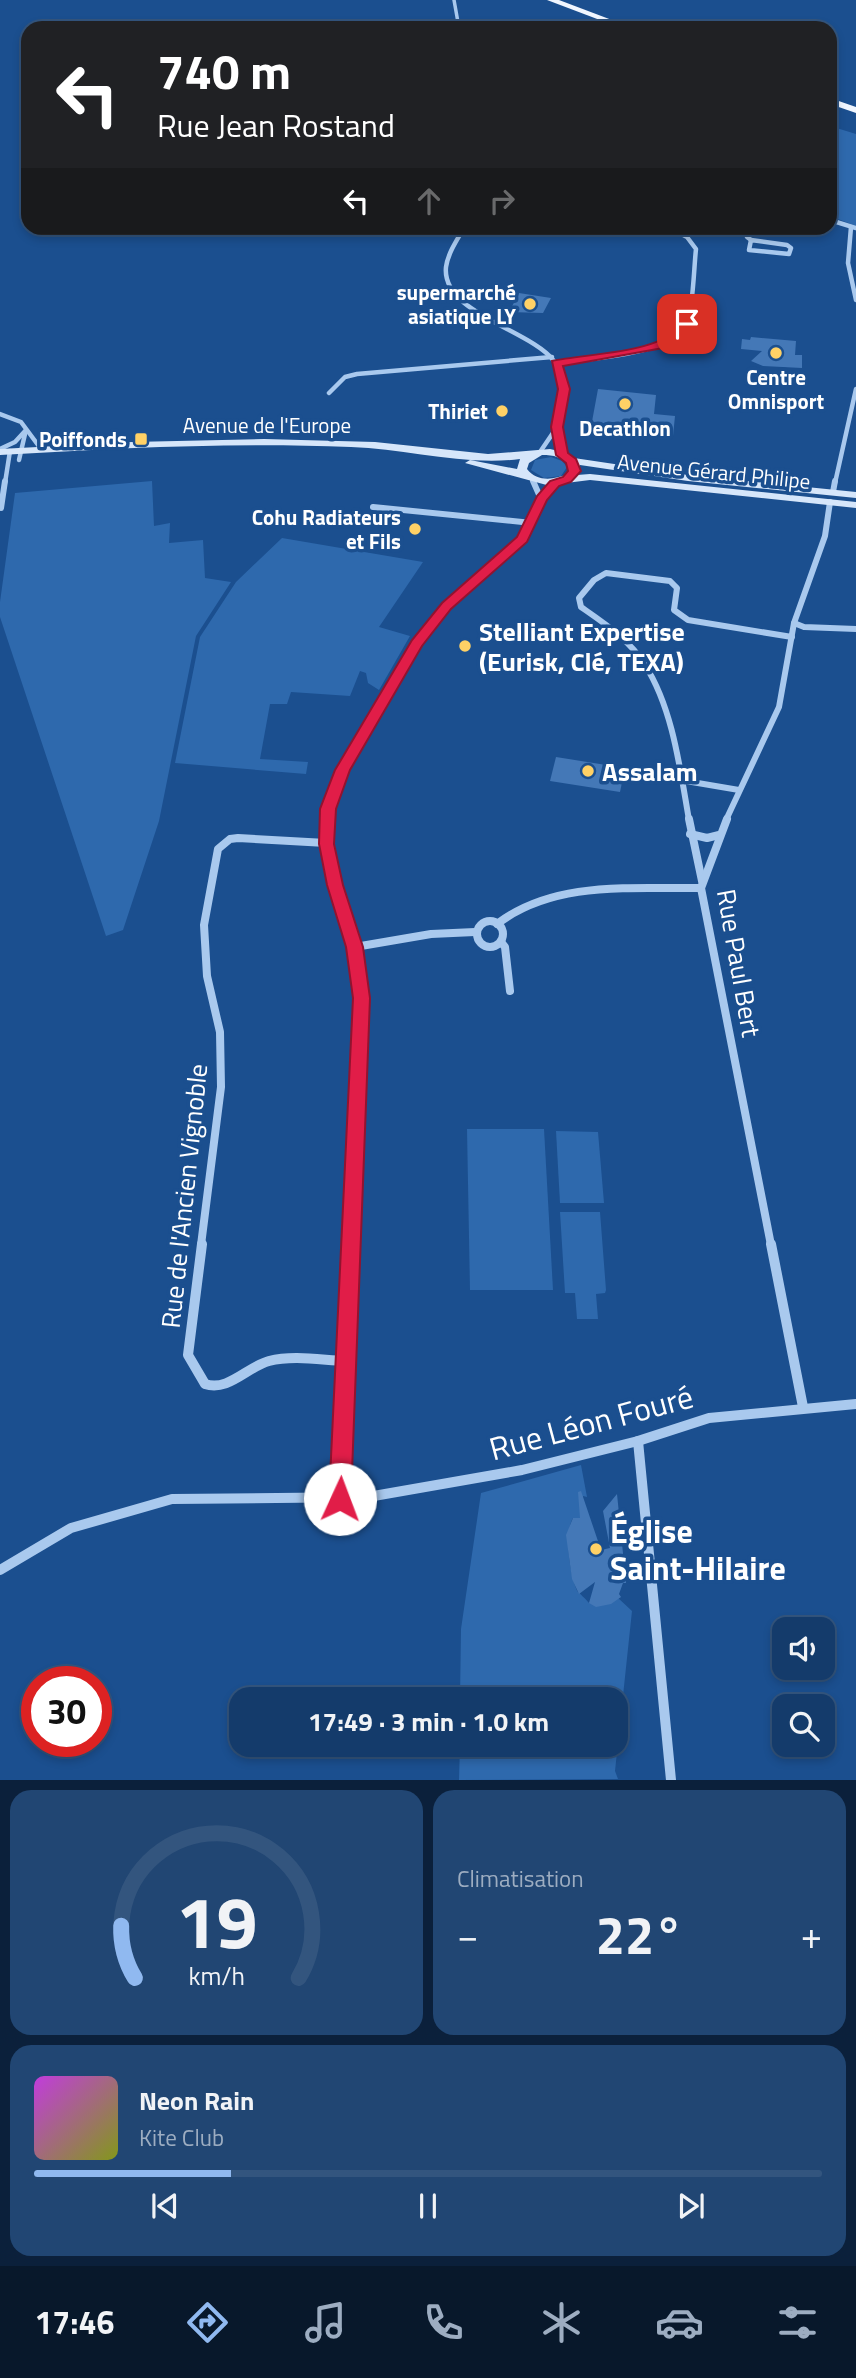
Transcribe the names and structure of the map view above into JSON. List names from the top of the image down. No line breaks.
{"streets":{"main road":["Avenue de l'Europe","Avenue Gérard Philipe"],"street":["Rue Paul Bert","Rue de l'Ancien Vignoble","Rue Léon Fouré"]},"crossings":[["Avenue de l'Europe","Avenue Gérard Philipe"],["Avenue Gérard Philipe","Rue Paul Bert"],["Rue Paul Bert","Rue Léon Fouré"]],"places":{"other":["supermarché asiatique LY","Centre Omnisport","Decathlon","Thiriet","Cohu Radiateurs et Fils","Stelliant Expertise (Eurisk, Clé, TEXA)","Assalam","Église Saint-Hilaire"],"transit":["Poiffonds"]},"page":{"turn":["740 m","Rue Jean Rostand"],"limit":"30","trip":"17:49 · 3 min · 1.0 km","tile":"Climatisation","heat":["−","22°","+"],"song":["Neon Rain","Kite Club"],"tabs":"17:46","gauge":["19","km/h"]}}
